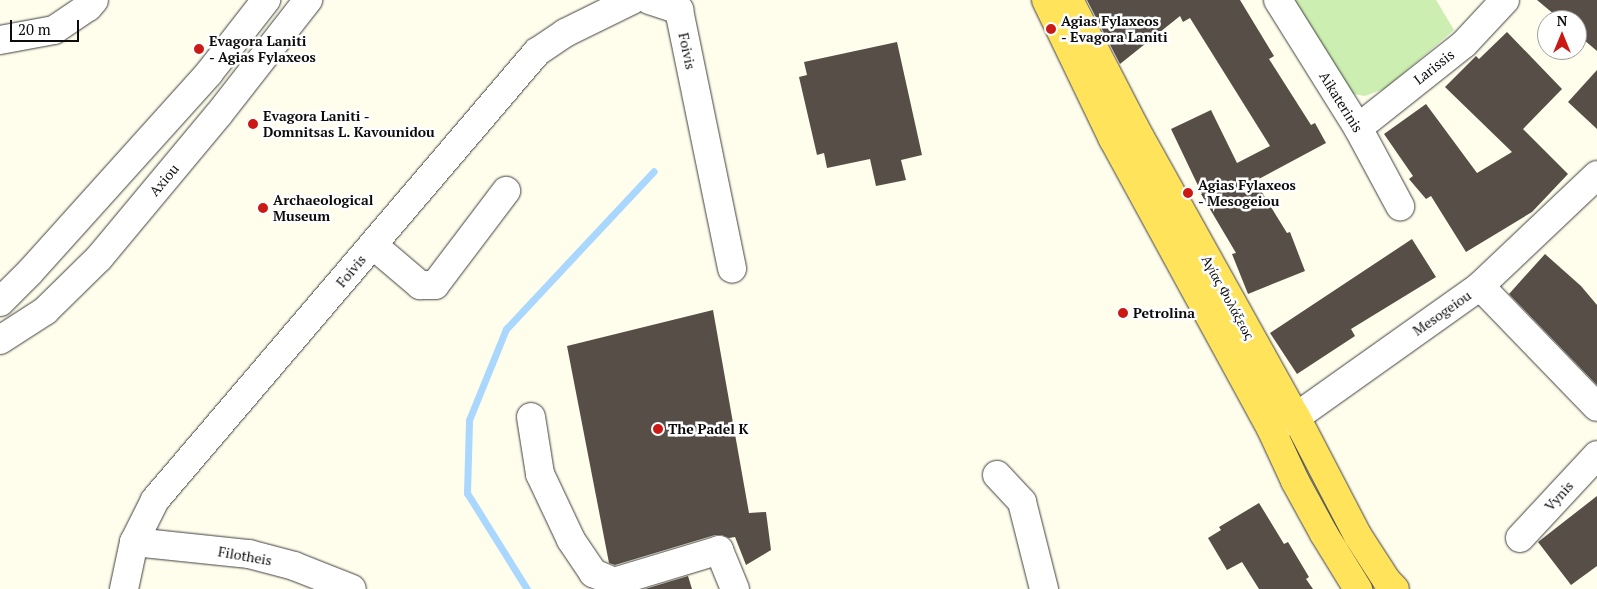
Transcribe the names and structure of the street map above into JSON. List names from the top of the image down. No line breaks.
{"streets":{"main road":["Αγίας Φυλάξεως"],"street":["Foivis","Larissis","Aikaterinis","Axiou","Mesogeiou","Vynis","Filotheis"]},"crossings":[["Foivis","Filotheis"],["Larissis","Aikaterinis"],["Αγίας Φυλάξεως","Mesogeiou"]],"places":["Agias Fylaxeos - Evagora Laniti","Evagora Laniti - Agias Fylaxeos","Evagora Laniti - Domnitsas L. Kavounidou","Agias Fylaxeos - Mesogeiou","Archaeological Museum","Petrolina","The Padel K"],"scale_bar":"20 m","north":"top"}
